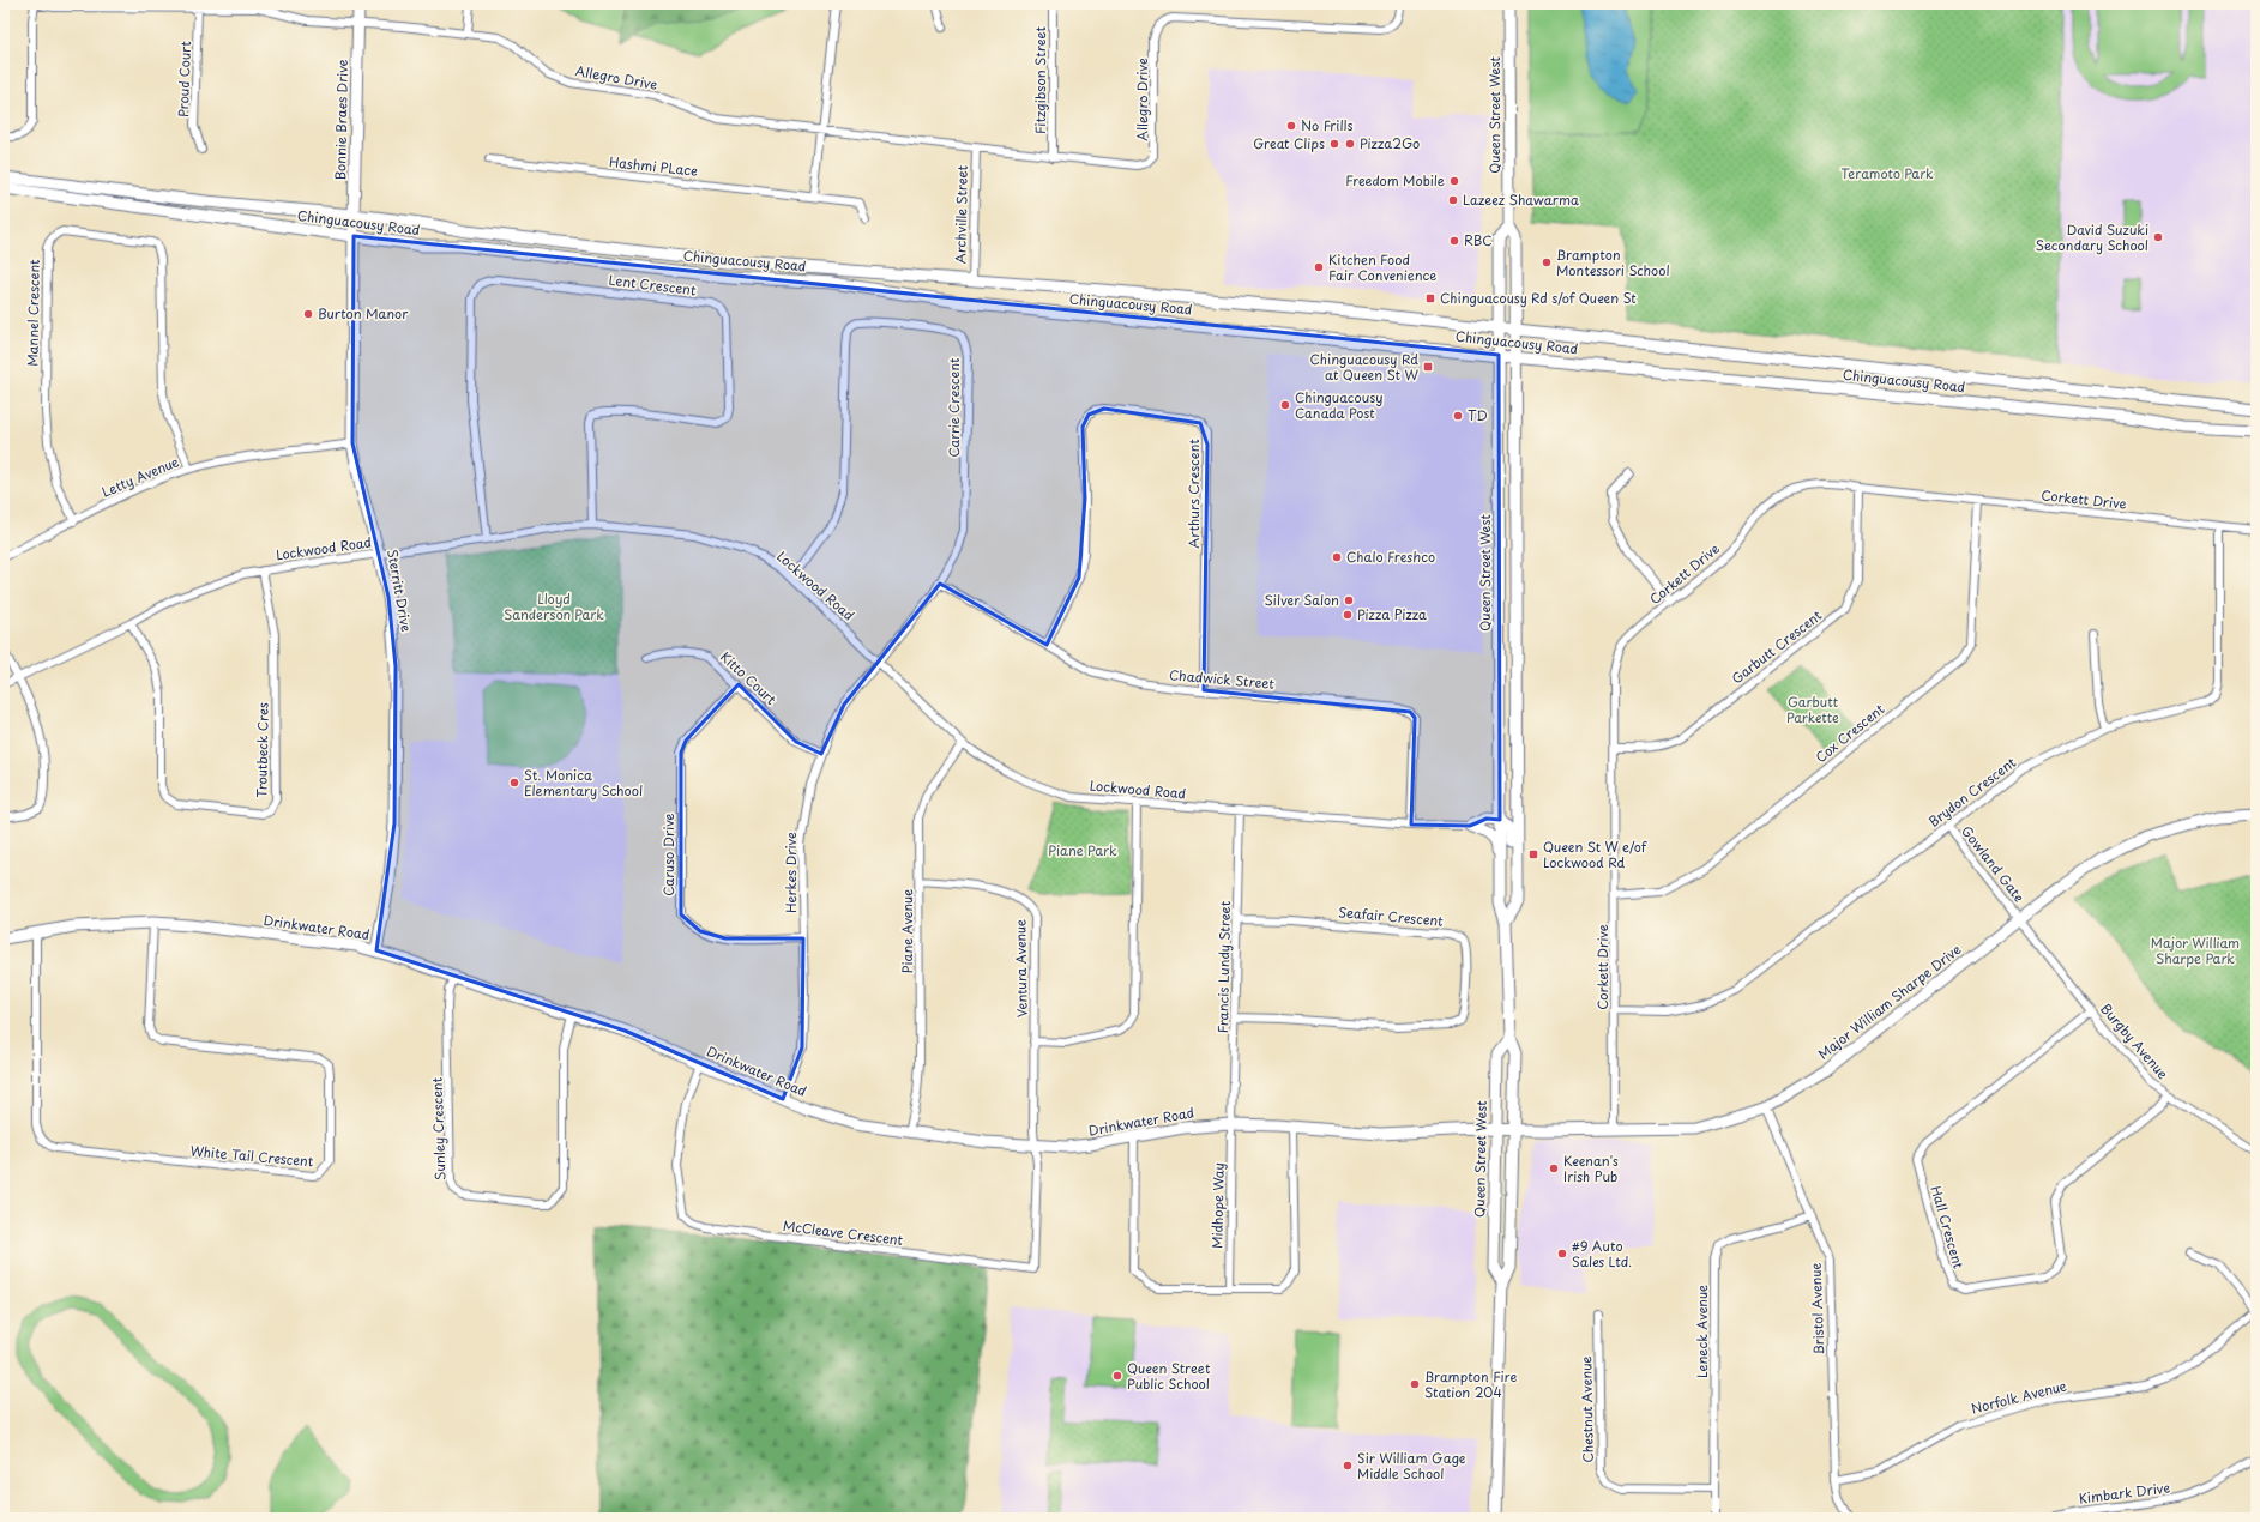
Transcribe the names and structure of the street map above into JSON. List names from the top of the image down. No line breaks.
{"streets":{"main road":["Queen Street West","Bonnie Braes Drive","Chinguacousy Road","Sterritt Drive","Drinkwater Road","Major William Sharpe Drive"],"street":["Allegro Drive","Proud Court","Fitzgibson Street","Hashmi PLace","Archville Street","Lent Crescent","Mannel Crescent","Carrie Crescent","Letty Avenue","Arthurs Crescent","Corkett Drive","Lockwood Road","Garbutt Crescent","Kitto Court","Chadwick Street","Cox Crescent","Troutbeck Cres","Brydon Crescent","Caruso Drive","Gowland Gate","Herkes Drive","Seafair Crescent","Piane Avenue","Francis Lundy Street","Ventura Avenue","Burgby Avenue","Sunley Crescent","White Tail Crescent","Midhope Way","Hall Crescent","McCleave Crescent","Bristol Avenue","Leneck Avenue","Norfolk Avenue","Chestnut Avenue","Kimbark Drive"]},"crossings":[["Allegro Drive","Proud Court"],["Allegro Drive","Fitzgibson Street"],["Allegro Drive","Bonnie Braes Drive"],["Allegro Drive","Archville Street"],["Queen Street West","Chinguacousy Road"],["Queen Street West","Drinkwater Road"],["Queen Street West","Major William Sharpe Drive"],["Bonnie Braes Drive","Chinguacousy Road"],["Bonnie Braes Drive","Sterritt Drive"],["Archville Street","Chinguacousy Road"],["Chinguacousy Road","Sterritt Drive"],["Lent Crescent","Lockwood Road"],["Mannel Crescent","Letty Avenue"],["Carrie Crescent","Lockwood Road"],["Carrie Crescent","Chadwick Street"],["Carrie Crescent","Herkes Drive"],["Letty Avenue","Sterritt Drive"],["Arthurs Crescent","Chadwick Street"],["Corkett Drive","Garbutt Crescent"],["Corkett Drive","Cox Crescent"],["Corkett Drive","Brydon Crescent"],["Corkett Drive","Major William Sharpe Drive"],["Lockwood Road","Sterritt Drive"],["Lockwood Road","Chadwick Street"],["Lockwood Road","Troutbeck Cres"],["Lockwood Road","Herkes Drive"],["Lockwood Road","Piane Avenue"],["Lockwood Road","Francis Lundy Street"],["Sterritt Drive","Drinkwater Road"],["Kitto Court","Caruso Drive"],["Kitto Court","Herkes Drive"],["Brydon Crescent","Gowland Gate"],["Caruso Drive","Herkes Drive"],["Gowland Gate","Major William Sharpe Drive"],["Gowland Gate","Burgby Avenue"],["Herkes Drive","Drinkwater Road"],["Seafair Crescent","Francis Lundy Street"],["Drinkwater Road","Piane Avenue"],["Drinkwater Road","Francis Lundy Street"],["Drinkwater Road","Ventura Avenue"],["Drinkwater Road","Major William Sharpe Drive"],["Drinkwater Road","Sunley Crescent"],["Drinkwater Road","White Tail Crescent"],["Drinkwater Road","Midhope Way"],["Drinkwater Road","McCleave Crescent"],["Piane Avenue","Ventura Avenue"],["Francis Lundy Street","Midhope Way"],["Ventura Avenue","McCleave Crescent"],["Major William Sharpe Drive","Burgby Avenue"],["Major William Sharpe Drive","Bristol Avenue"],["Burgby Avenue","Hall Crescent"],["Bristol Avenue","Leneck Avenue"],["Bristol Avenue","Norfolk Avenue"],["Leneck Avenue","Chestnut Avenue"]],"parks":["Teramoto Park","Lloyd Sanderson Park","Garbutt Parkette","Piane Park","Major William Sharpe Park"],"places":{"other":["No Frills","Great Clips","Pizza2Go","Freedom Mobile","Lazeez Shawarma","David Suzuki Secondary School","RBC","Brampton Montessori School","Kitchen Food Fair Convenience","Burton Manor","Chinguacousy Canada Post","TD","Chalo Freshco","Silver Salon","Pizza Pizza","St. Monica Elementary School","Keenan's Irish Pub","#9 Auto Sales Ltd.","Queen Street Public School","Brampton Fire Station 204","Sir William Gage Middle School"],"transit":["Chinguacousy Rd s/of Queen St","Chinguacousy Rd at Queen St W","Queen St W e/of Lockwood Rd"]}}
